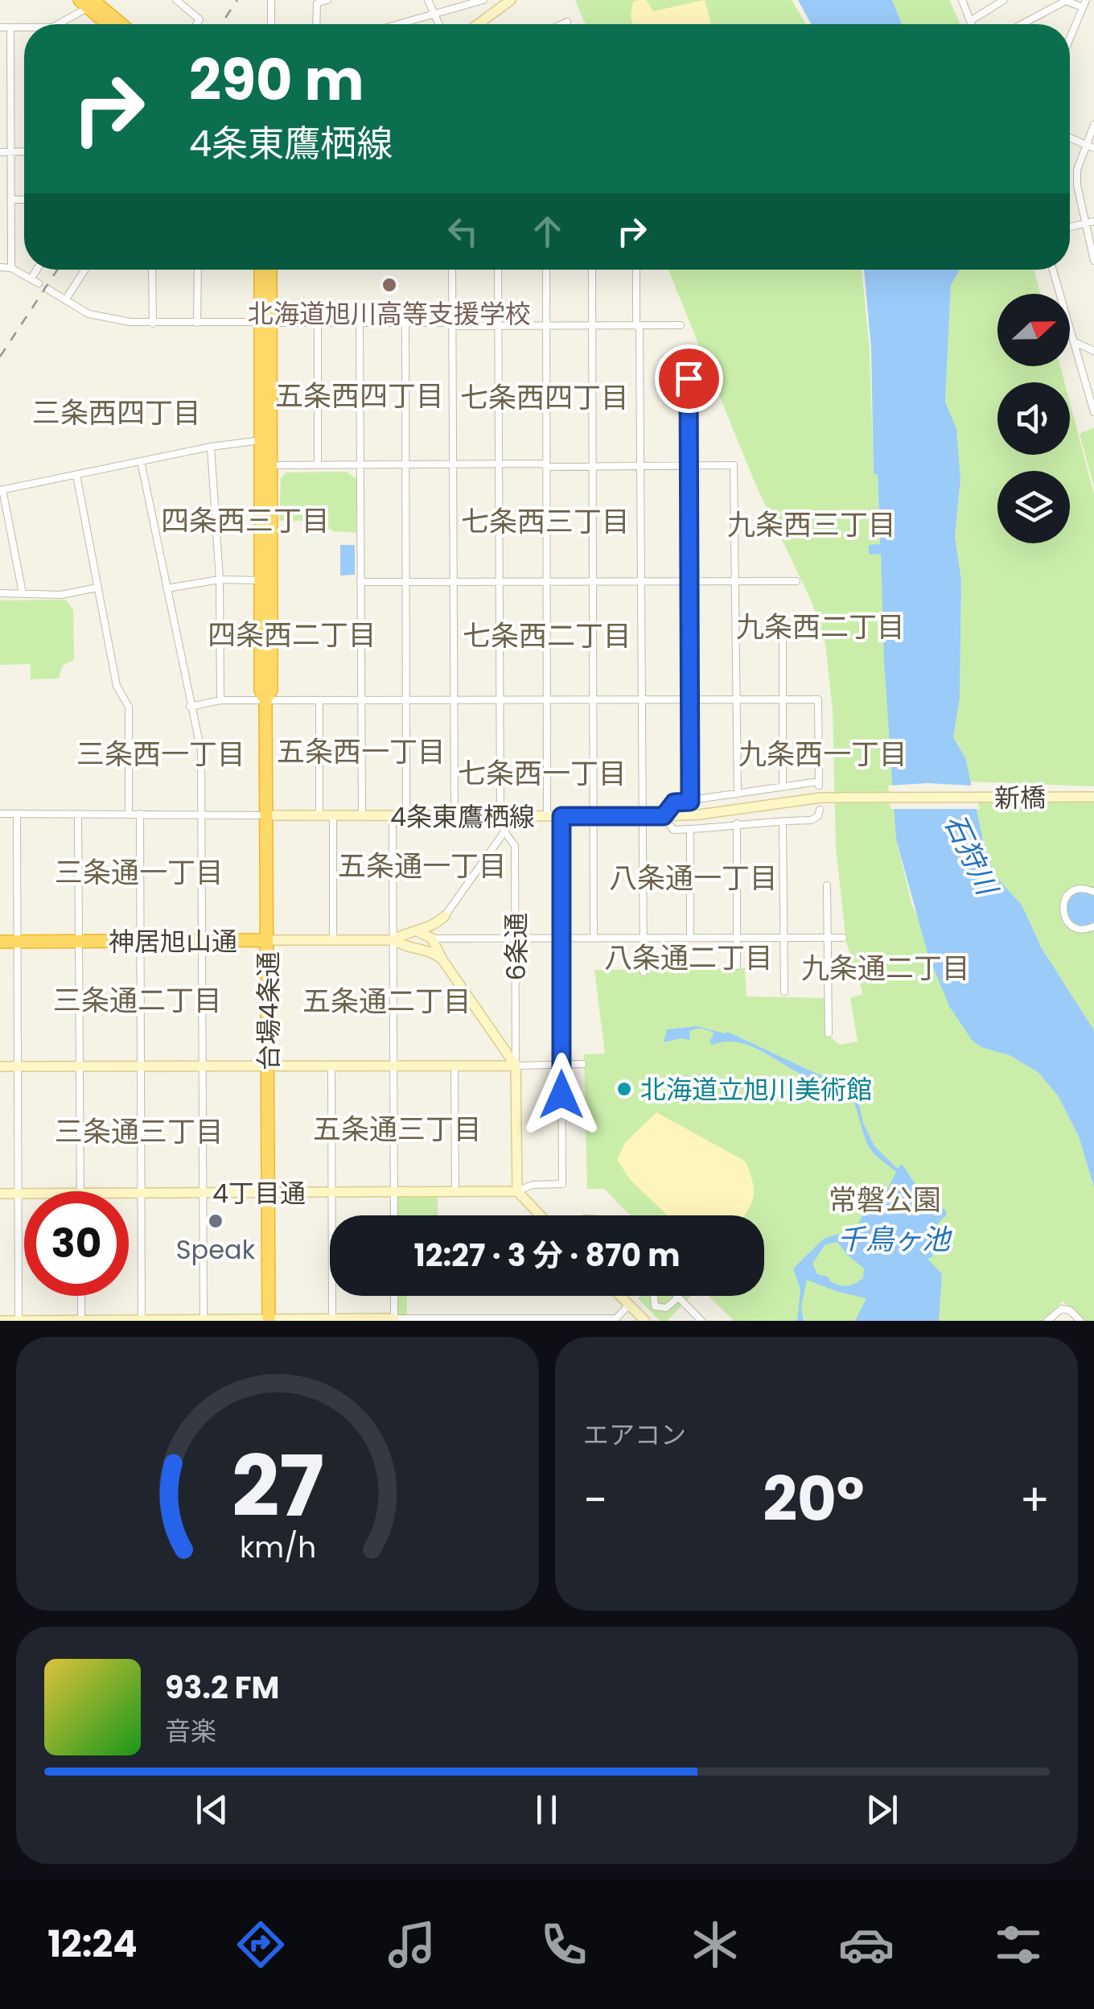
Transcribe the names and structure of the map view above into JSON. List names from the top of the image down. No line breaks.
{"streets":{"highway":["神居旭山通","台場4条通"],"street":["新橋","4条東鷹栖線","6条通","4丁目通"]},"crossings":[["新橋","4条東鷹栖線"],["4条東鷹栖線","台場4条通"],["神居旭山通","台場4条通"],["台場4条通","4丁目通"]],"districts":["五条西四丁目","七条西四丁目","三条西四丁目","四条西三丁目","七条西三丁目","九条西三丁目","九条西二丁目","四条西二丁目","七条西二丁目","五条西一丁目","三条西一丁目","九条西一丁目","七条西一丁目","五条通一丁目","三条通一丁目","八条通一丁目","八条通二丁目","九条通二丁目","三条通二丁目","五条通二丁目","五条通三丁目","三条通三丁目","常磐公園"],"water":["石狩川","千鳥ヶ池"],"places":["北海道旭川高等支援学校","北海道立旭川美術館","Speak"],"north":"right","page":{"turn":["290 m","4条東鷹栖線"],"limit":"30","trip":"12:27 · 3 分 · 870 m","tile":"エアコン","heat":["−","20°","+"],"song":["93.2 FM","音楽"],"tabs":"12:24","gauge":["27","km/h"]}}
